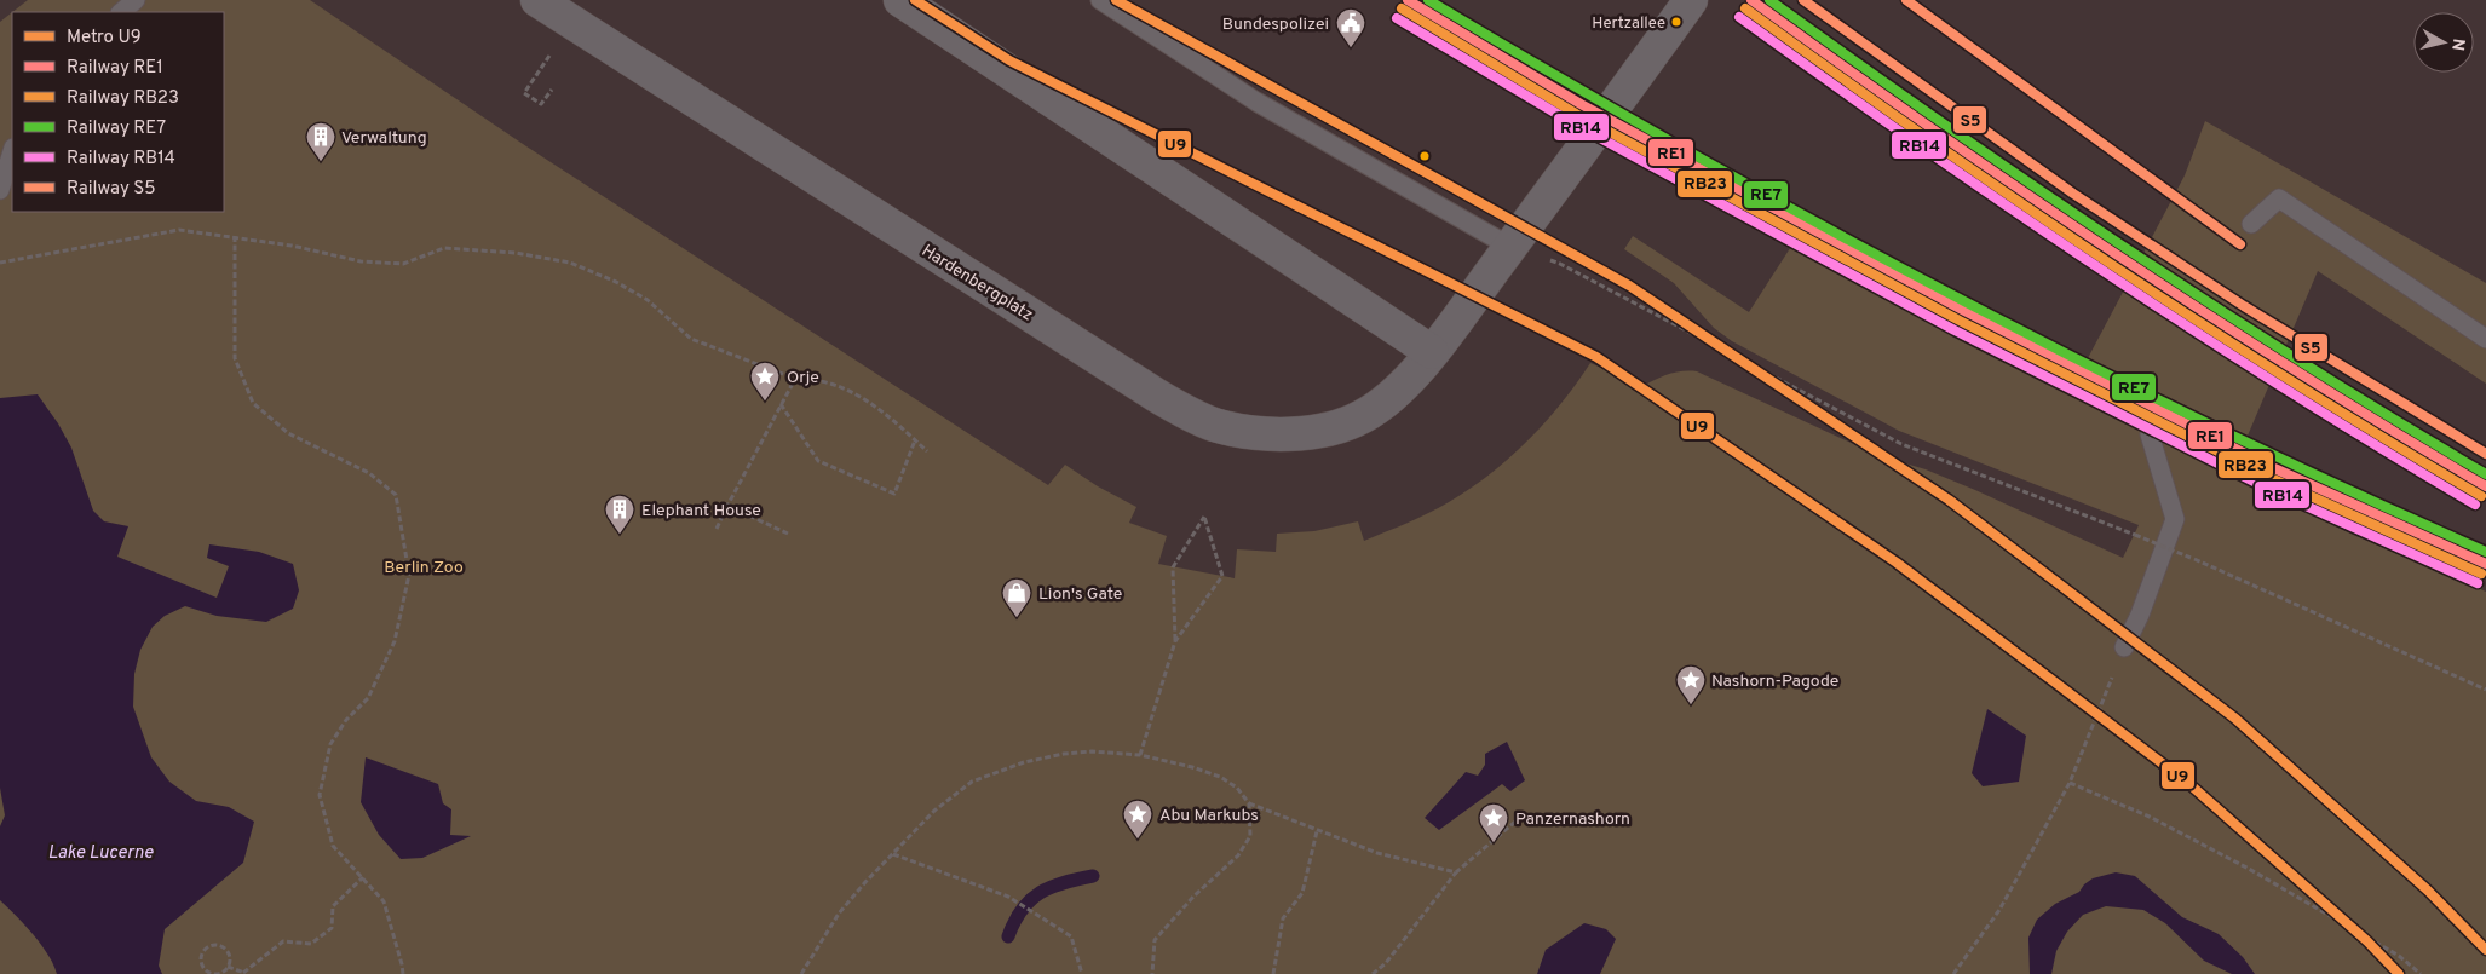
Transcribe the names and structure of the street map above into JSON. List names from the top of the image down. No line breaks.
{"streets":{"street":["Hardenbergplatz"]},"water":["Lake Lucerne"],"parks":["Berlin Zoo"],"places":{"other":["Hertzallee"],"public building":["Bundespolizei"],"building":["Verwaltung","Elephant House"],"place":["Orje","Nashorn-Pagode","Abu Markubs","Panzernashorn"],"shop":["Lion's Gate"]},"lines":["metro line U9","rail line RE1","rail line RE7","rail line S5","rail line RB23","rail line RB14"],"legend":["Metro U9","Railway RE1","Railway RB23","Railway RE7","Railway RB14","Railway S5"],"north":"right"}
